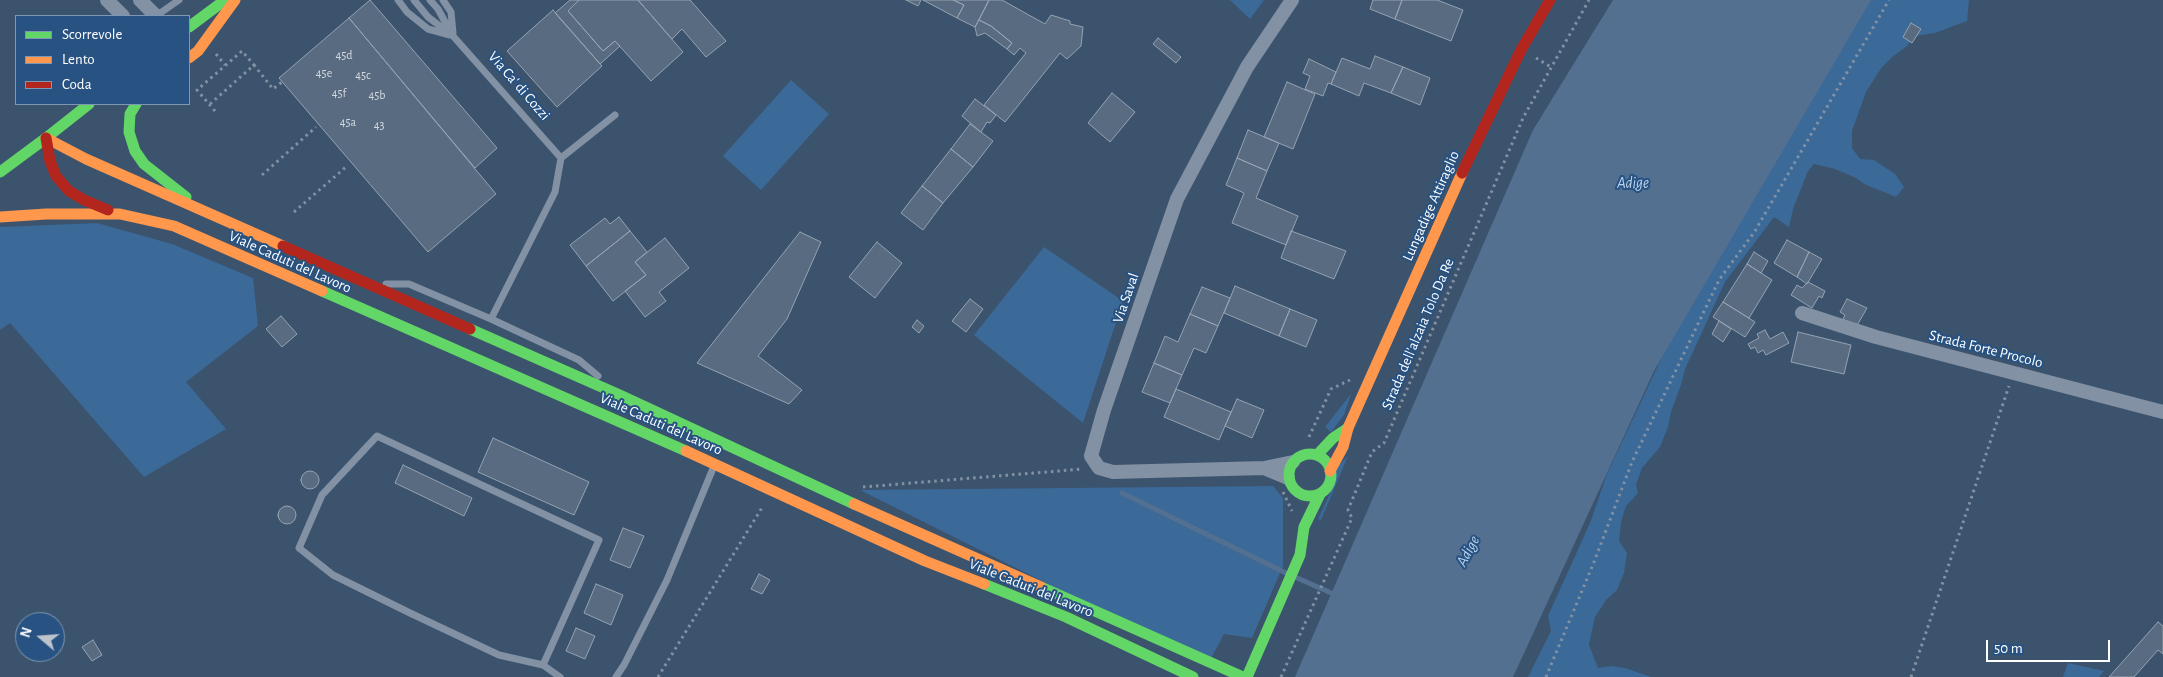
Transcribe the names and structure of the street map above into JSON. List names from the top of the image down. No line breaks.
{"streets":{"main road":["Lungadige Attiraglio","Viale Caduti del Lavoro"],"street":["Via Saval","Strada Forte Procolo"],"lane":["Via Ca' di Cozzi"],"path":["Strada dell'alzaia Tolo Da Re"]},"crossings":[["Lungadige Attiraglio","Viale Caduti del Lavoro"]],"water":["Adige"],"house_numbers":["45d","45e","45c","45f","45b","45a","43"],"legend":["Scorrevole","Lento","Coda"],"scale_bar":"50 m","north":"left"}
